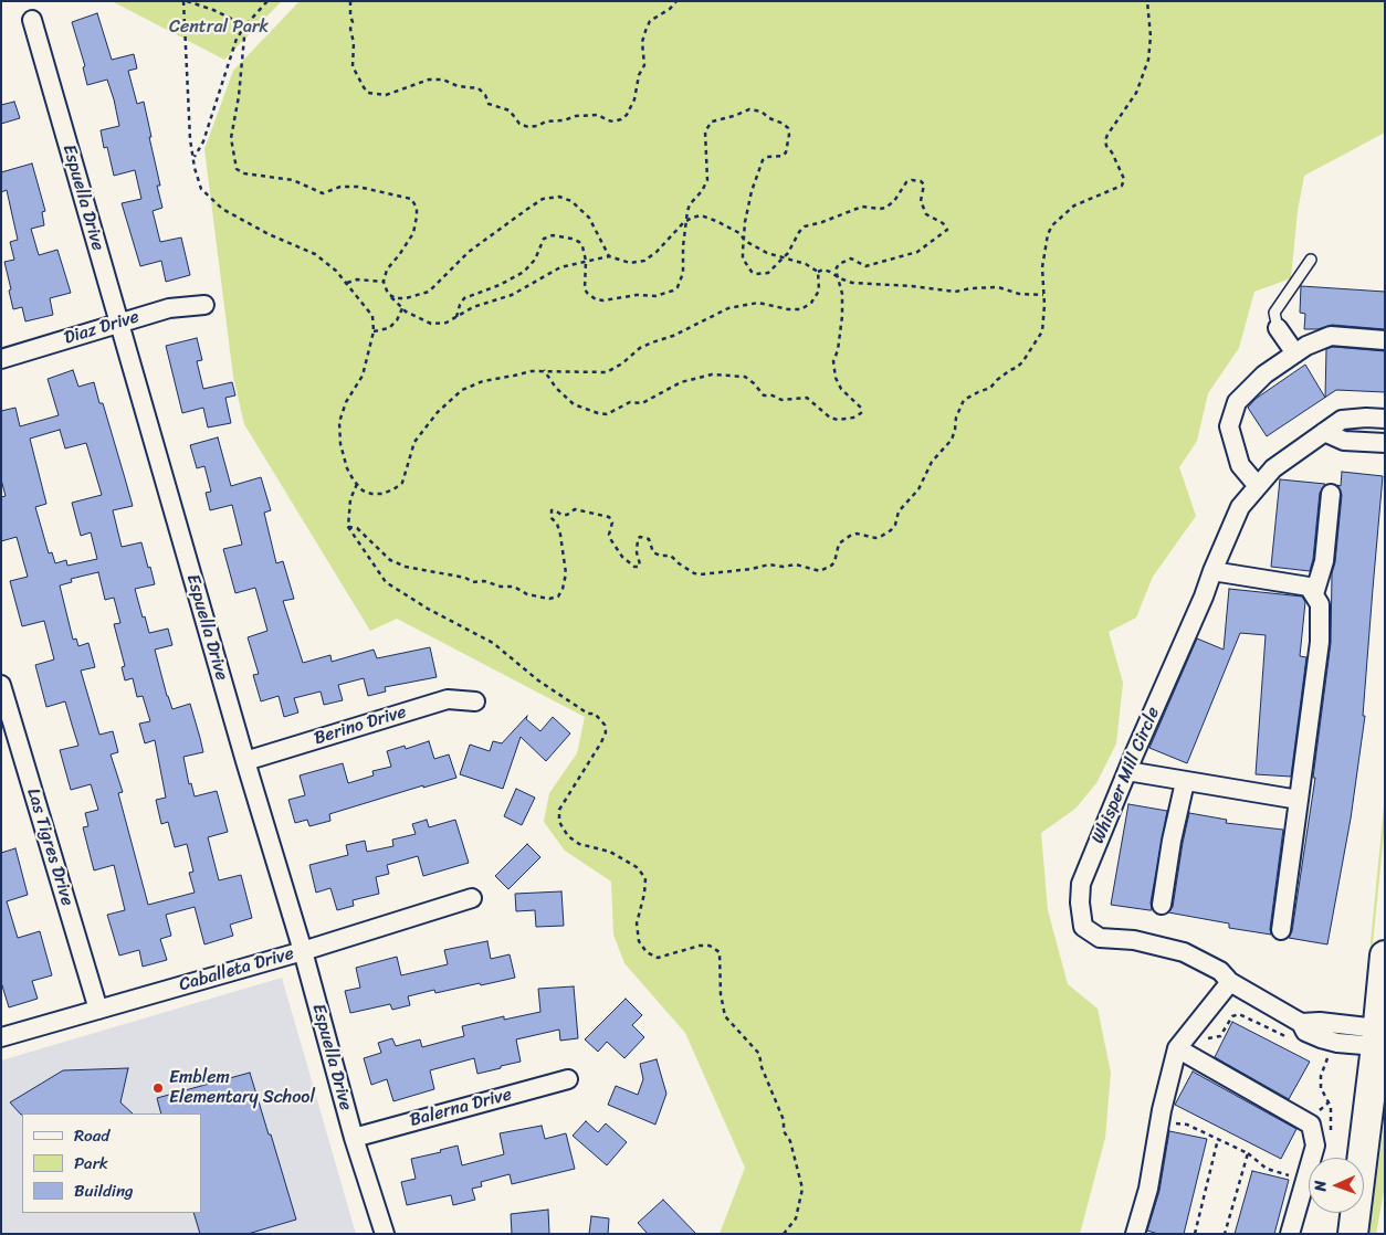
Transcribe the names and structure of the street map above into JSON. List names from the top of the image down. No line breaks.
{"streets":{"street":["Espuella Drive","Diaz Drive","Berino Drive","Whisper Mill Circle","Las Tigres Drive","Caballeta Drive","Balerna Drive"]},"crossings":[["Espuella Drive","Diaz Drive"],["Espuella Drive","Berino Drive"],["Espuella Drive","Caballeta Drive"],["Espuella Drive","Balerna Drive"],["Las Tigres Drive","Caballeta Drive"]],"parks":["Central Park"],"places":["Emblem Elementary School"],"legend":["Road","Park","Building"],"north":"left"}
